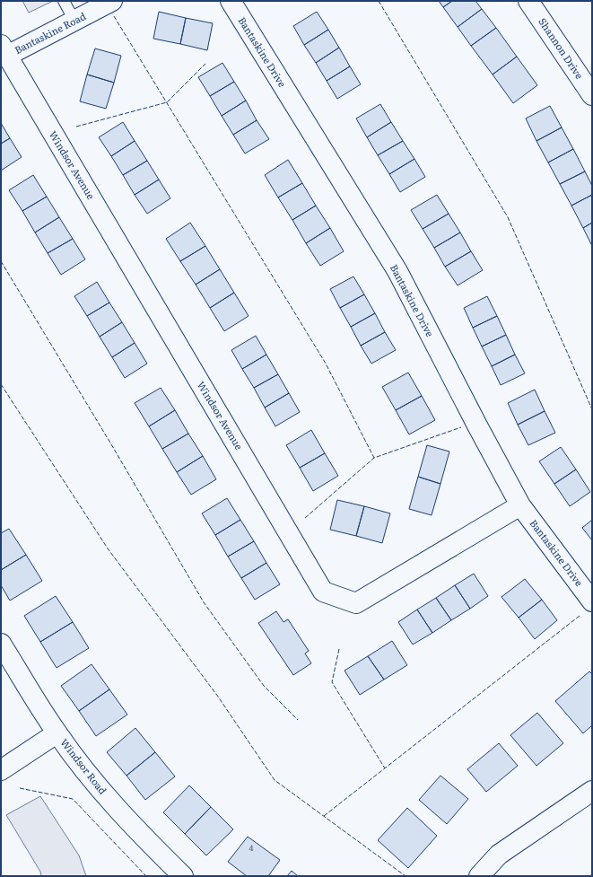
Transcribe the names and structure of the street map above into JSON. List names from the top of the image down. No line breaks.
{"streets":{"street":["Bantaskine Road","Shannon Drive","Bantaskine Drive","Windsor Avenue","Windsor Road"]},"crossings":[["Bantaskine Road","Windsor Avenue"],["Bantaskine Drive","Windsor Avenue"]],"house_numbers":["4"]}
